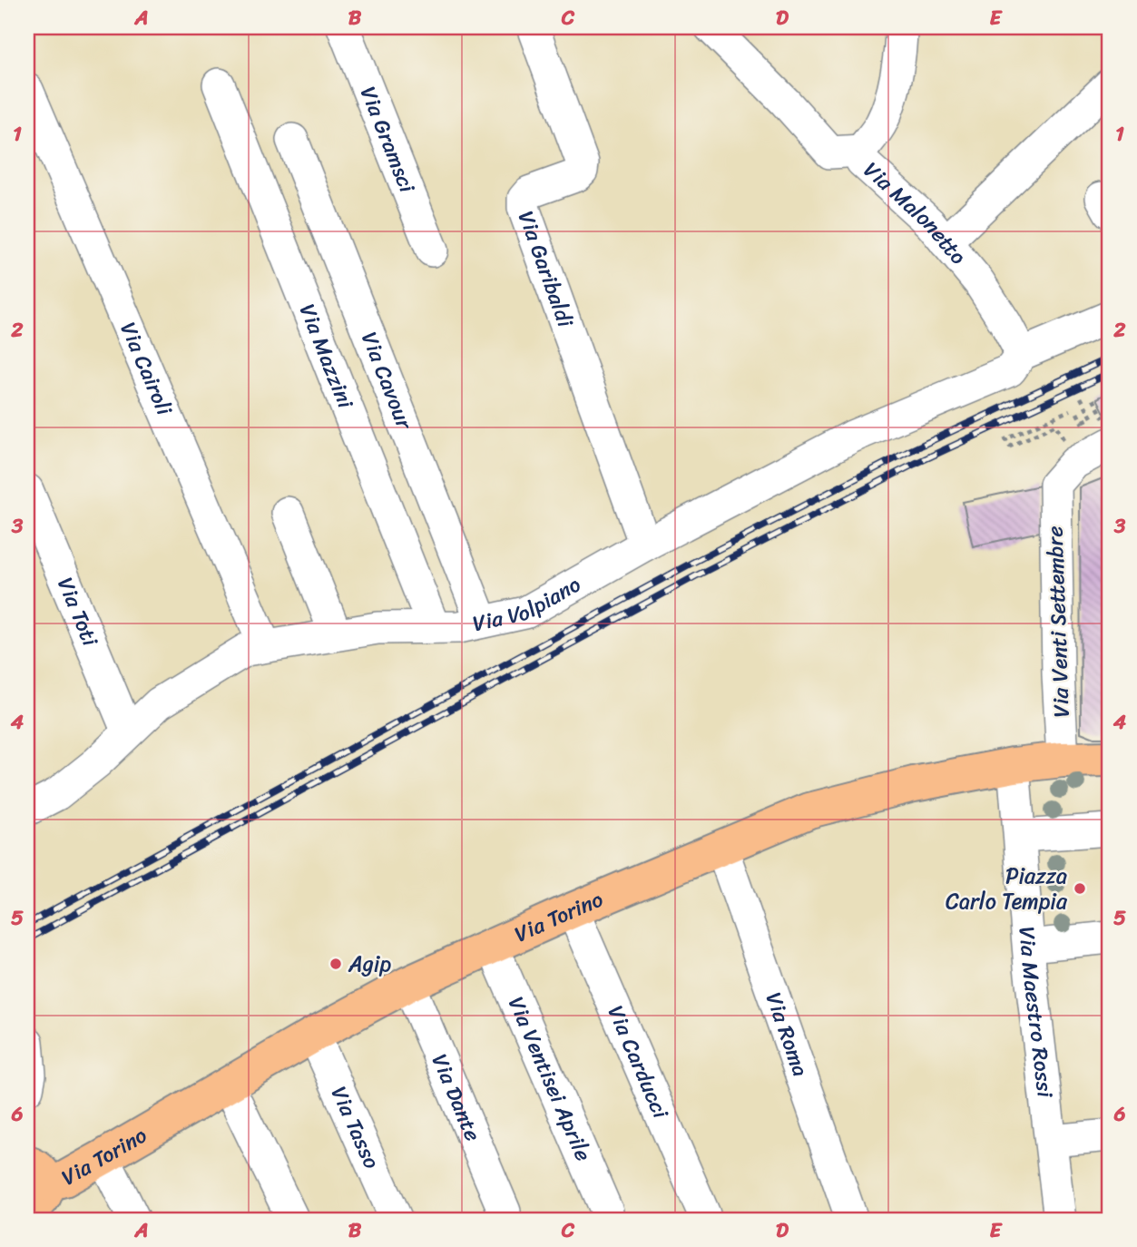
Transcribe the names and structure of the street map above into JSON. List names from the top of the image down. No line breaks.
{"streets":{"main road":["Via Torino"],"street":["Via Gramsci","Via Malonetto","Via Garibaldi","Via Mazzini","Via Cairoli","Via Cavour","Via Volpiano","Via Toti","Via Venti Settembre","Via Maestro Rossi","Via Roma","Via Carducci","Via Ventisei Aprile","Via Dante","Via Tasso"]},"crossings":[["Via Malonetto","Via Volpiano"],["Via Garibaldi","Via Volpiano"],["Via Mazzini","Via Volpiano"],["Via Cairoli","Via Volpiano"],["Via Cavour","Via Volpiano"],["Via Volpiano","Via Toti"],["Via Venti Settembre","Via Torino"],["Via Torino","Via Maestro Rossi"],["Via Torino","Via Roma"],["Via Torino","Via Carducci"],["Via Torino","Via Ventisei Aprile"],["Via Torino","Via Dante"],["Via Torino","Via Tasso"]],"places":["Piazza Carlo Tempia","Agip"],"grid":{"columns":["A","B","C","D","E"],"rows":["1","2","3","4","5","6"]}}
